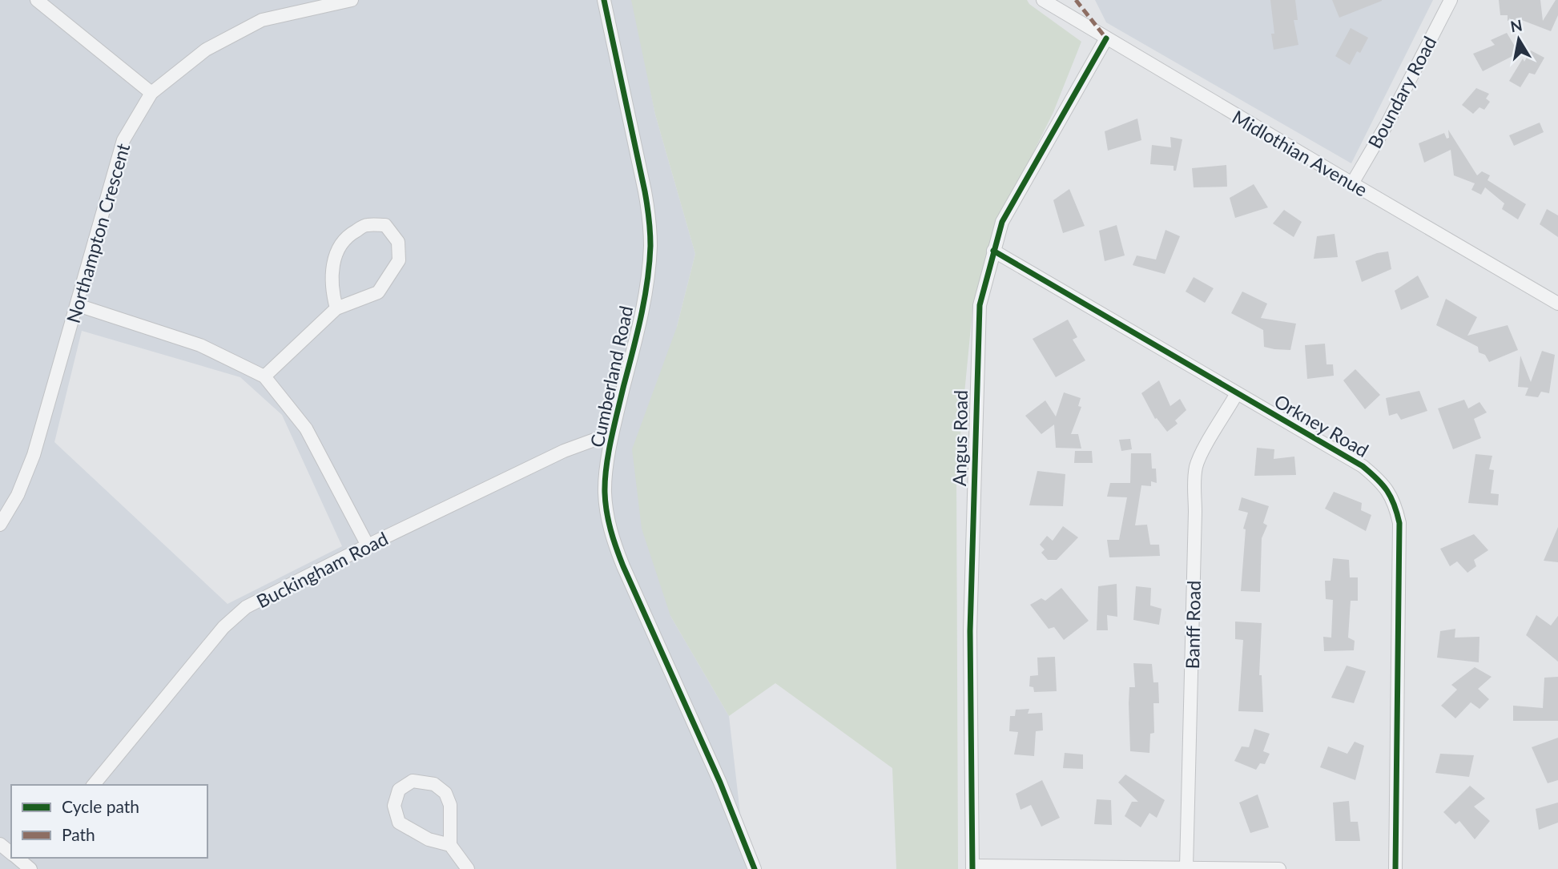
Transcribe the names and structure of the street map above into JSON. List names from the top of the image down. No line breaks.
{"streets":{"street":["Boundary Road","Midlothian Avenue","Northampton Crescent","Cumberland Road","Orkney Road","Angus Road","Buckingham Road","Banff Road"]},"crossings":[["Boundary Road","Midlothian Avenue"],["Midlothian Avenue","Angus Road"],["Cumberland Road","Buckingham Road"],["Orkney Road","Angus Road"],["Orkney Road","Banff Road"]],"legend":["Cycle path","Path"],"north":"top"}
